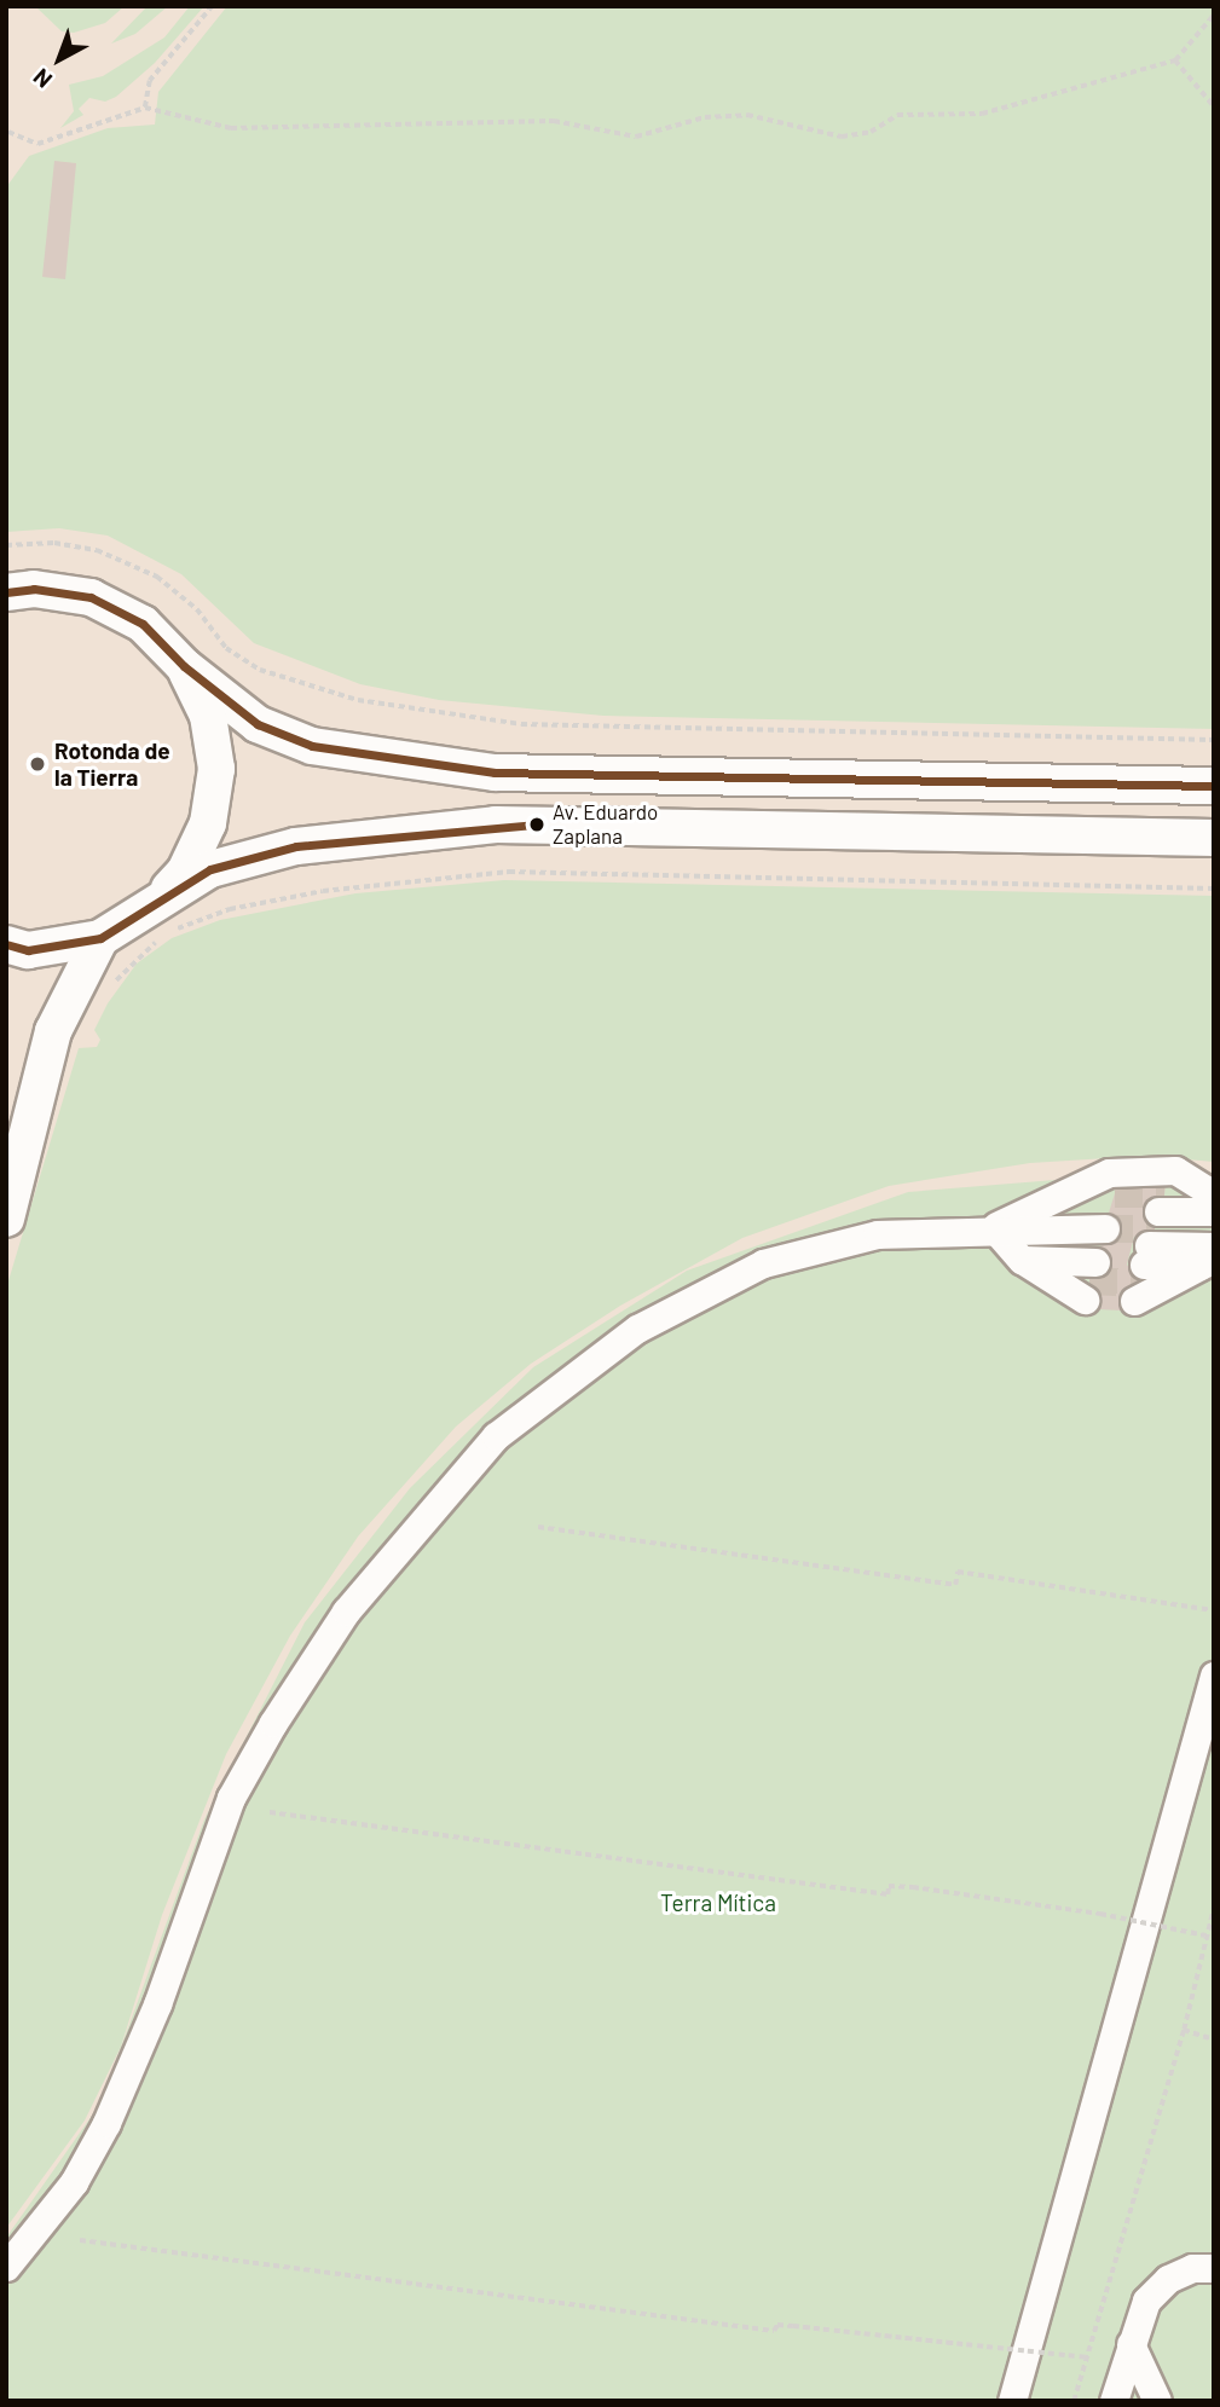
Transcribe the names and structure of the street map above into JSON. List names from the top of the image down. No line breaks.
{"parks":["Terra Mítica"],"places":["Rotonda de la Tierra","Av. Eduardo Zaplana"],"north":"bottom left"}
